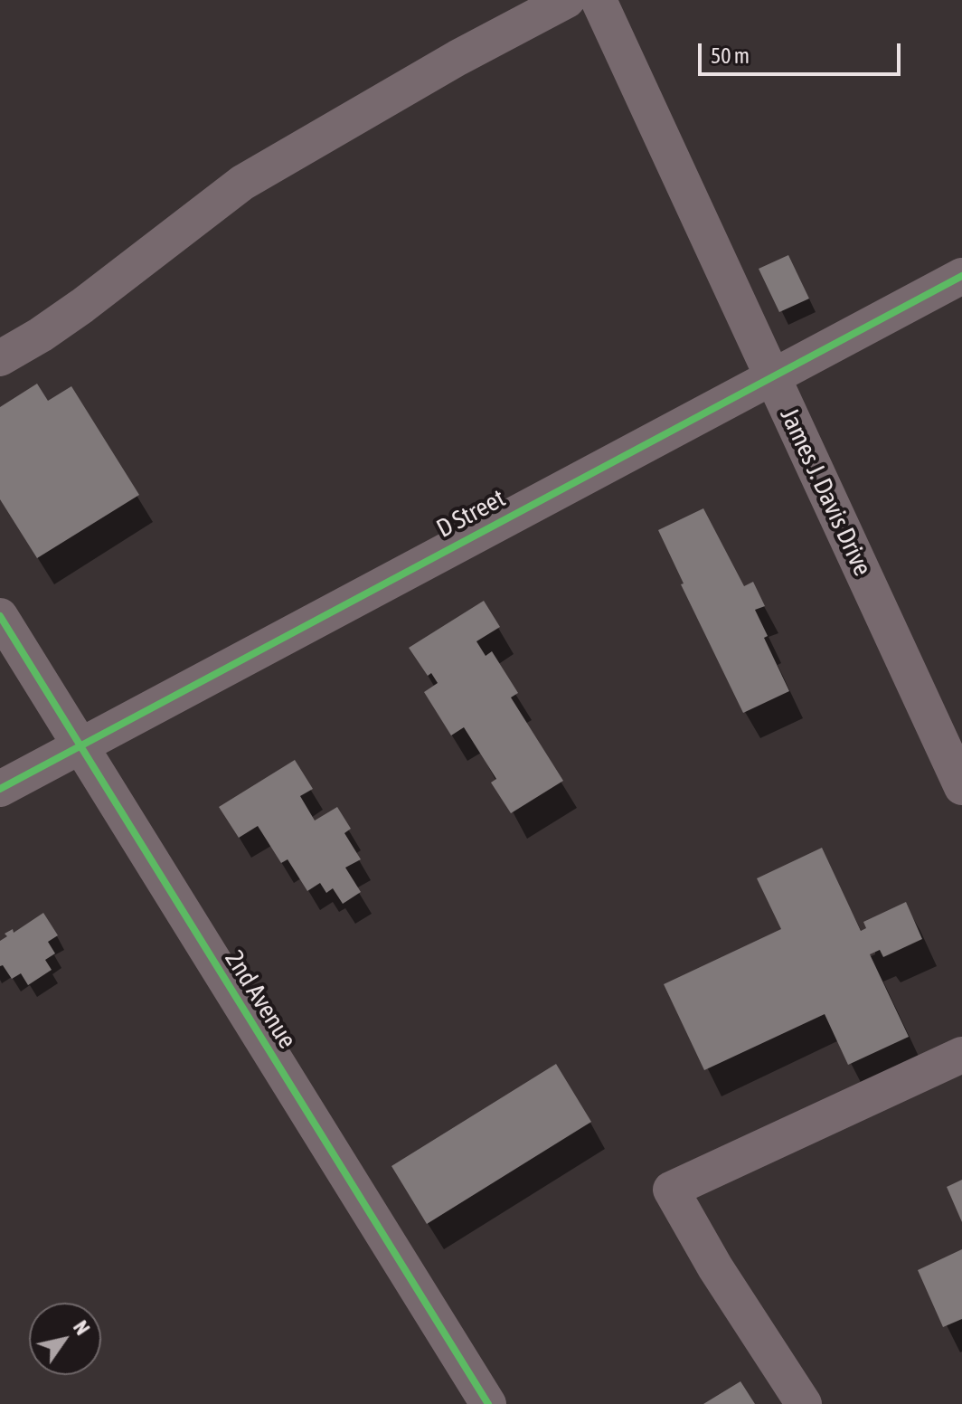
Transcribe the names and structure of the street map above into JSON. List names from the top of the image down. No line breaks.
{"streets":{"street":["James J. Davis Drive","D Street","2nd Avenue"]},"crossings":[["James J. Davis Drive","D Street"],["D Street","2nd Avenue"]],"scale_bar":"50 m","north":"top right"}
